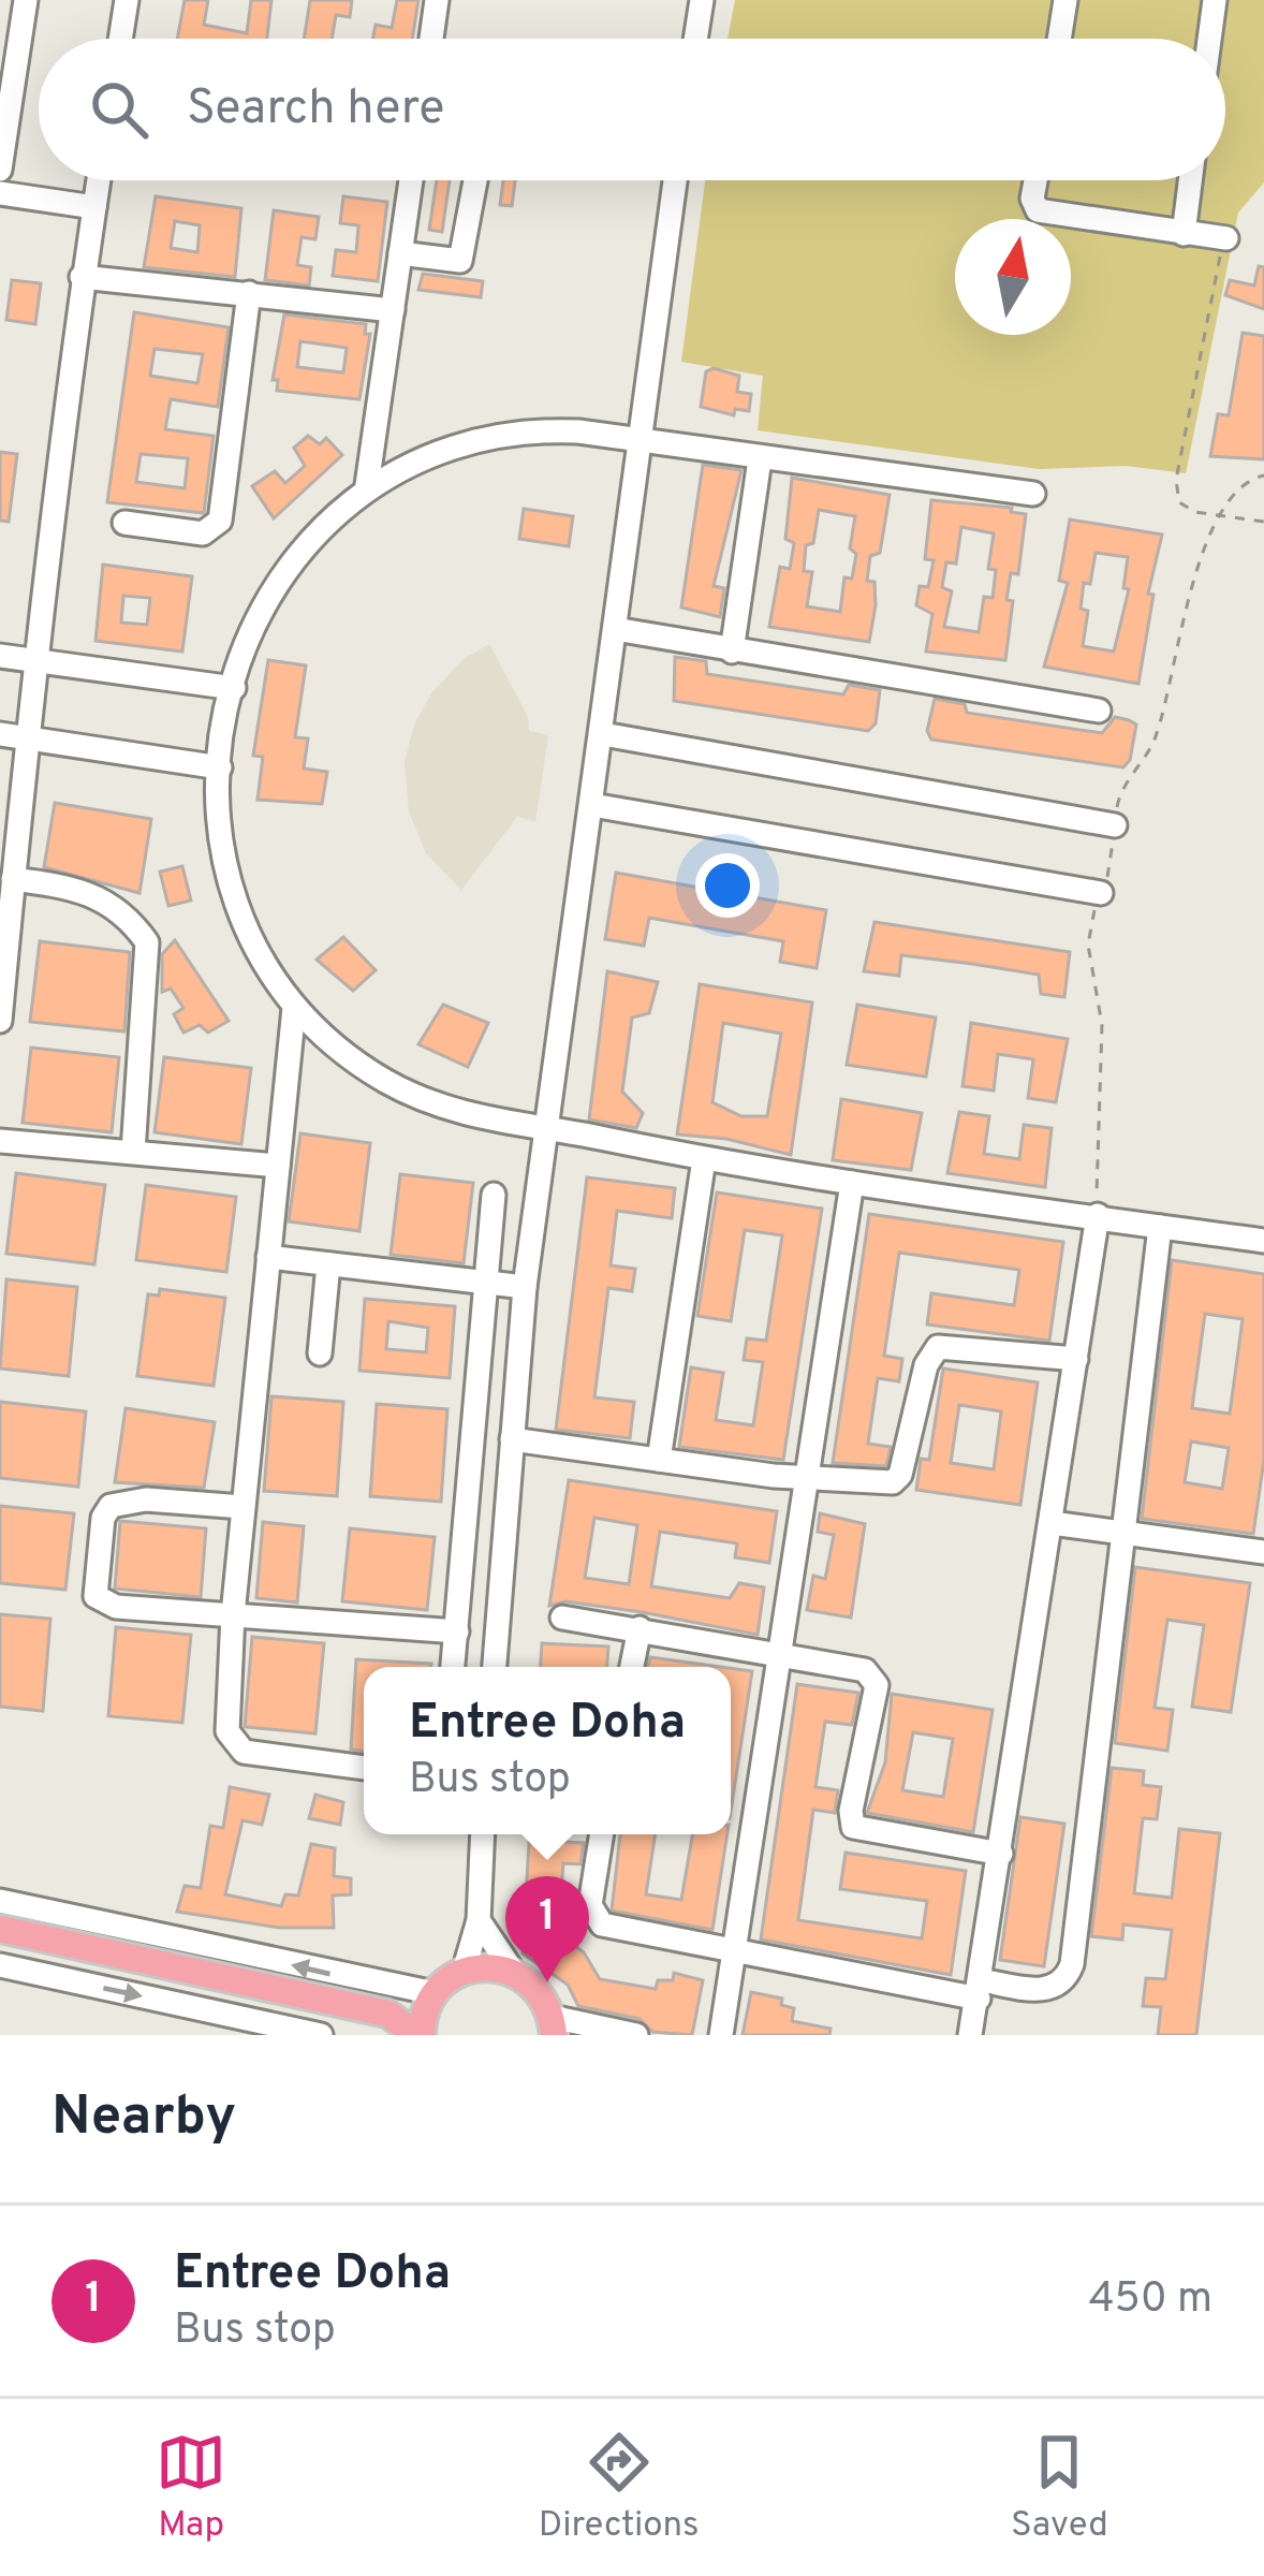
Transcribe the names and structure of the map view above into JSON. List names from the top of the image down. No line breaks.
{"north":"top","page":{"search":"Search here","popup":["Entree Doha","Bus stop"],"pins":"1","heading":"Nearby","list":[{"mark":"1","name":"Entree Doha","note":"Bus stop","value":"450 m"}],"nav":["Map","Directions","Saved"]}}
